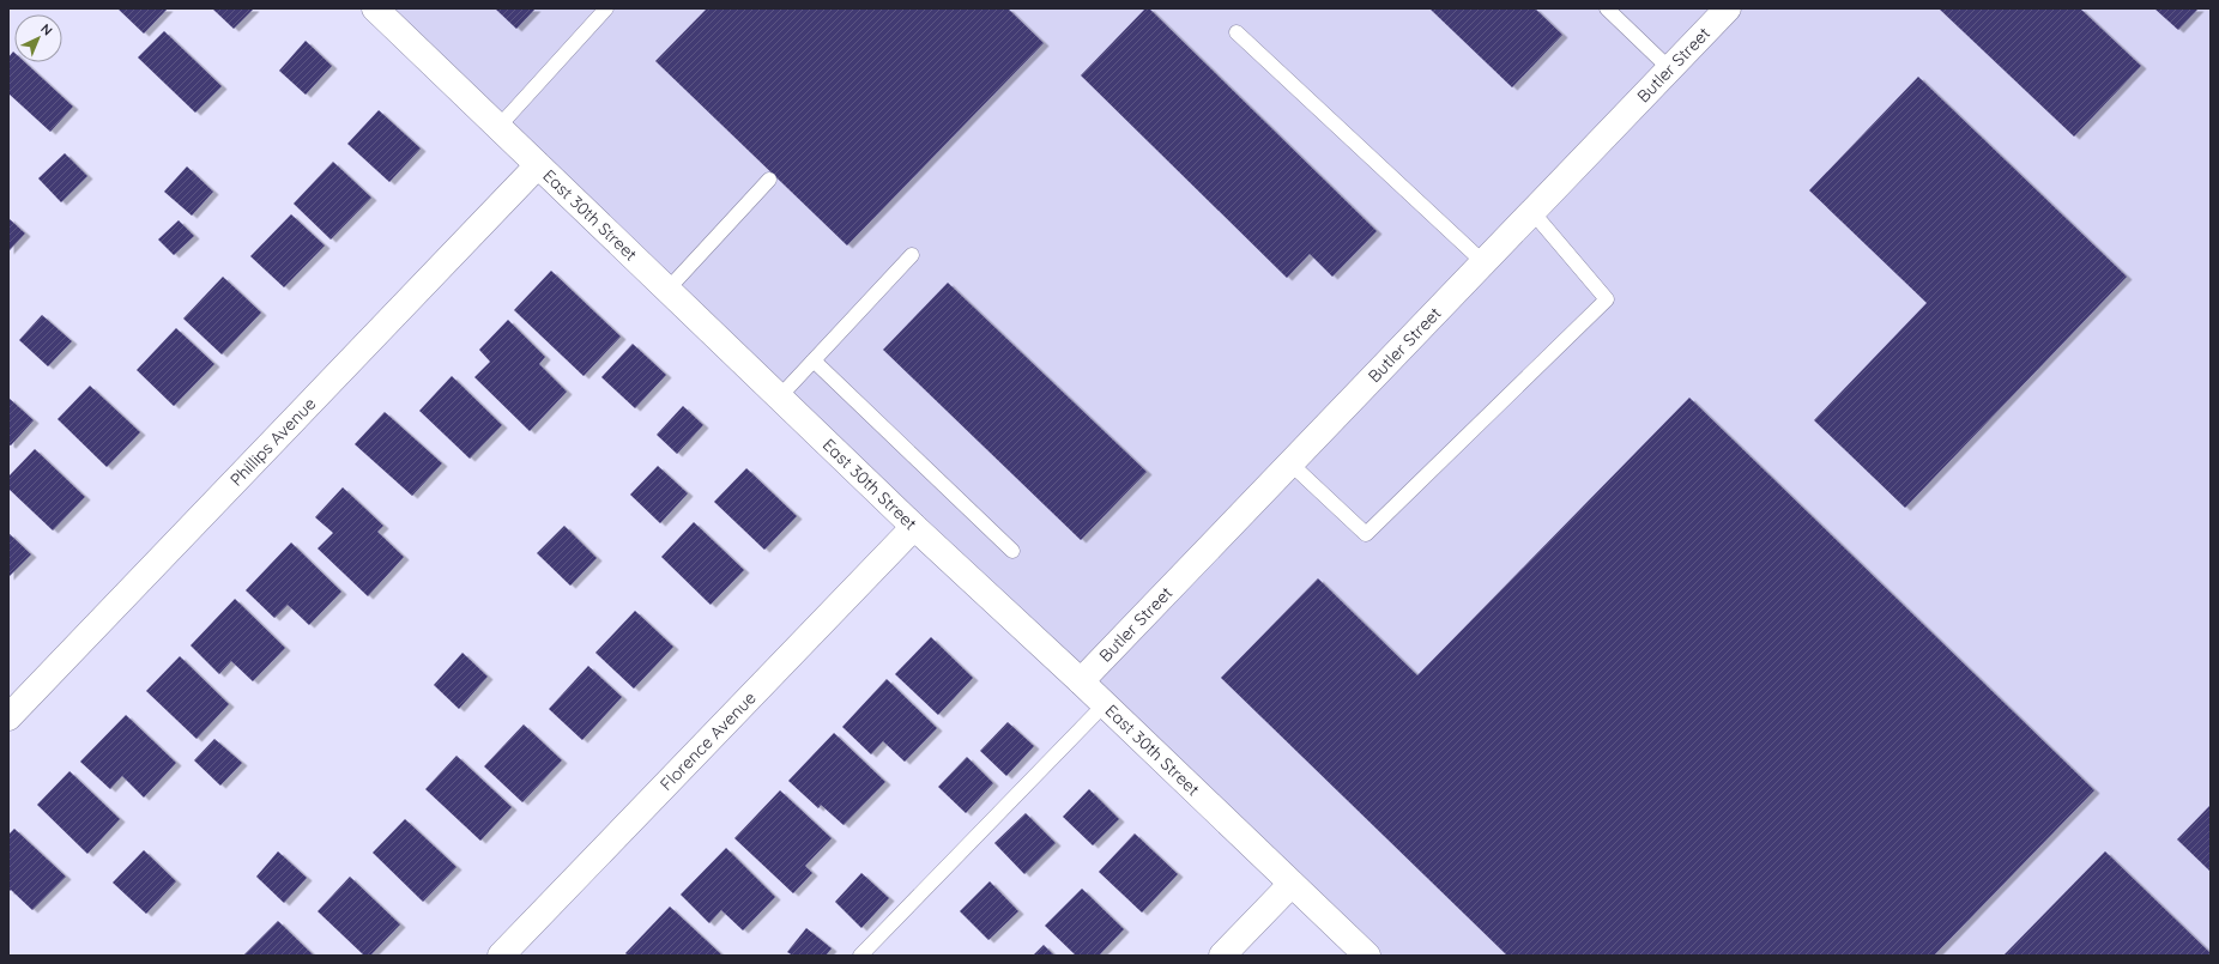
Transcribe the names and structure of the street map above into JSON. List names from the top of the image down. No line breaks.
{"streets":{"street":["Butler Street","East 30th Street","Phillips Avenue","Florence Avenue"]},"crossings":[["Butler Street","East 30th Street"],["East 30th Street","Phillips Avenue"],["East 30th Street","Florence Avenue"]],"north":"top right"}
